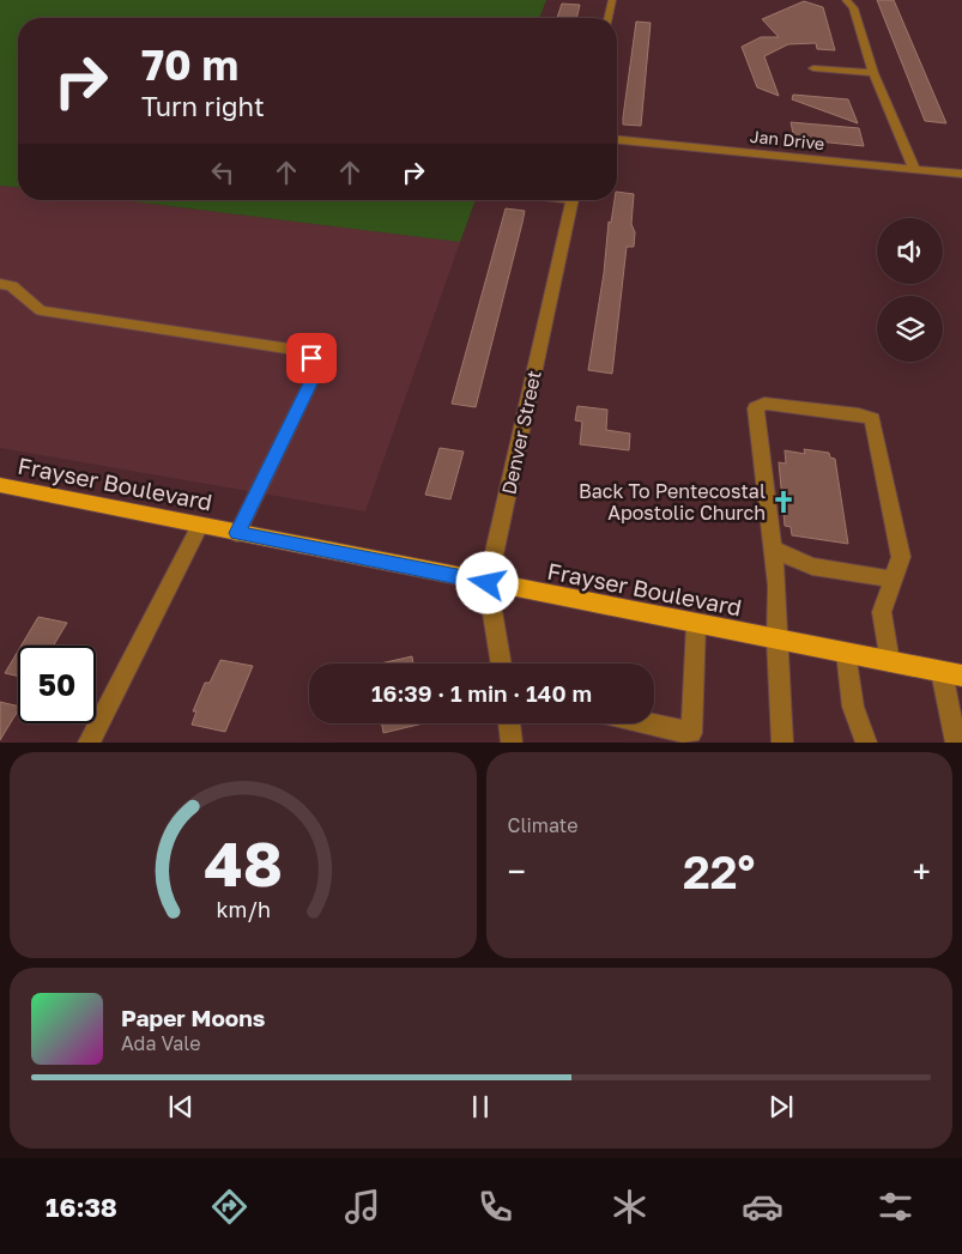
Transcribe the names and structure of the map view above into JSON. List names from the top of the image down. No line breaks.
{"streets":{"main road":["Frayser Boulevard"],"street":["Jan Drive","Denver Street"]},"crossings":[["Denver Street","Frayser Boulevard"]],"places":{"church":["Back To Pentecostal Apostolic Church"]},"page":{"turn":["70 m","Turn right"],"limit":"50","trip":"16:39 · 1 min · 140 m","tile":"Climate","heat":["−","22°","+"],"song":["Paper Moons","Ada Vale"],"tabs":"16:38","gauge":["48","km/h"]}}
